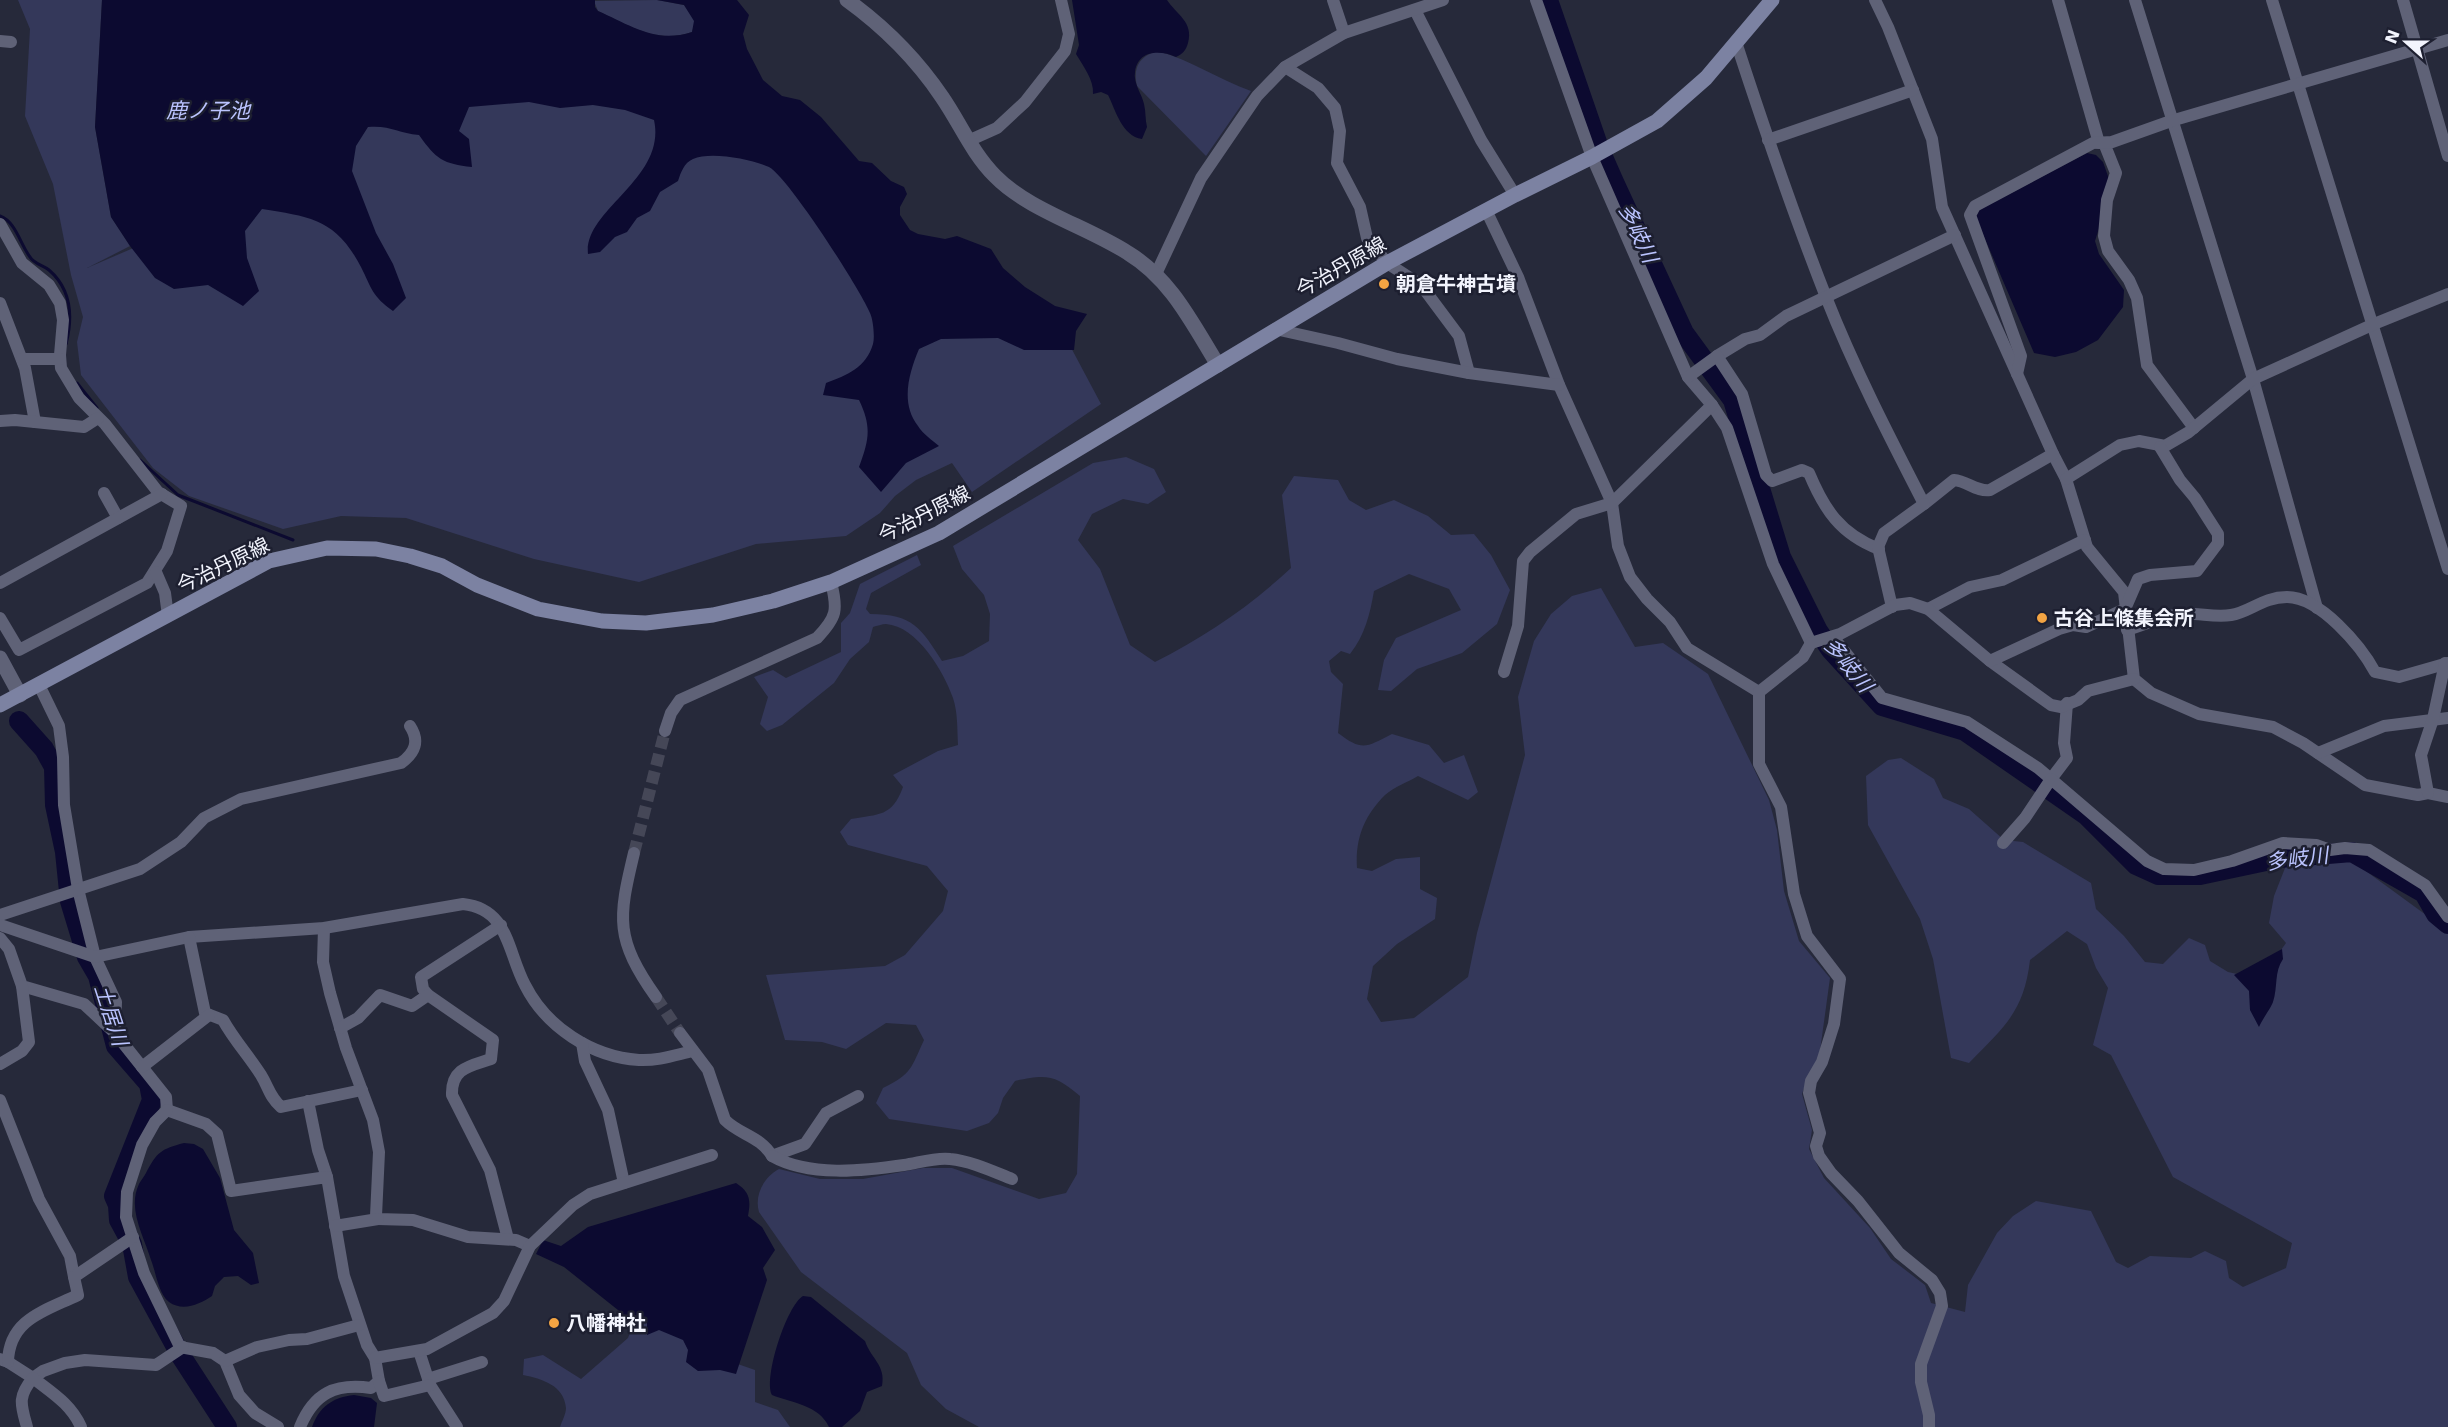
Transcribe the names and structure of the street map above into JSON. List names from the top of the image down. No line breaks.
{"streets":{"main road":["今治丹原線"]},"water":["鹿ノ子池","多岐川","土居川"],"places":["朝倉牛神古墳","古谷上條集会所","八幡神社"],"north":"left"}
